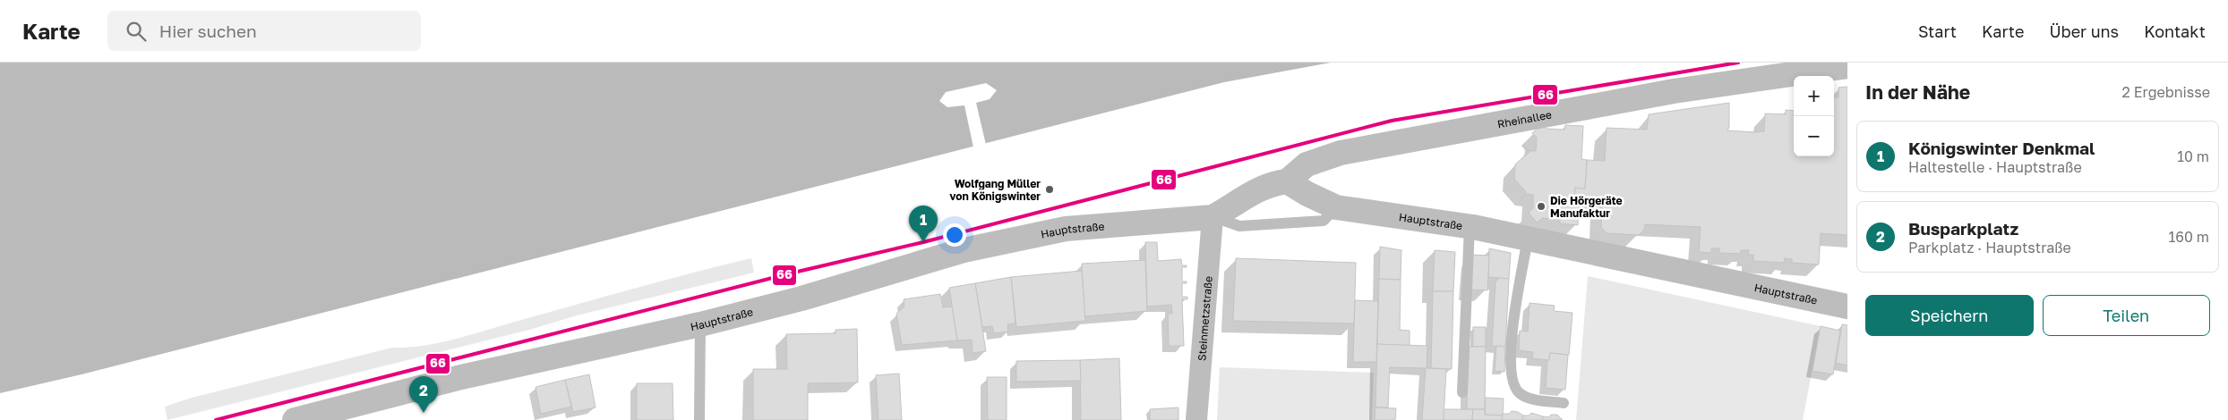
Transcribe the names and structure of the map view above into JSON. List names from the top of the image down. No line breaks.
{"streets":{"street":["Rheinallee","Hauptstraße","Steinmetzstraße"]},"crossings":[["Rheinallee","Hauptstraße"],["Hauptstraße","Steinmetzstraße"]],"places":["Wolfgang Müller von Königswinter","Die Hörgeräte Manufaktur"],"lines":["transit line 66"],"page":{"header":"Karte","search":"Hier suchen","nav":["Start","Karte","Über uns","Kontakt"],"heading":["In der Nähe","2 Ergebnisse"],"map_buttons":["+","−"],"list":[{"mark":"1","name":"Königswinter Denkmal","note":"Haltestelle · Hauptstraße","value":"10 m"},{"mark":"2","name":"Busparkplatz","note":"Parkplatz · Hauptstraße","value":"160 m"}],"pins":["1","2"],"buttons":["Speichern","Teilen"]}}
